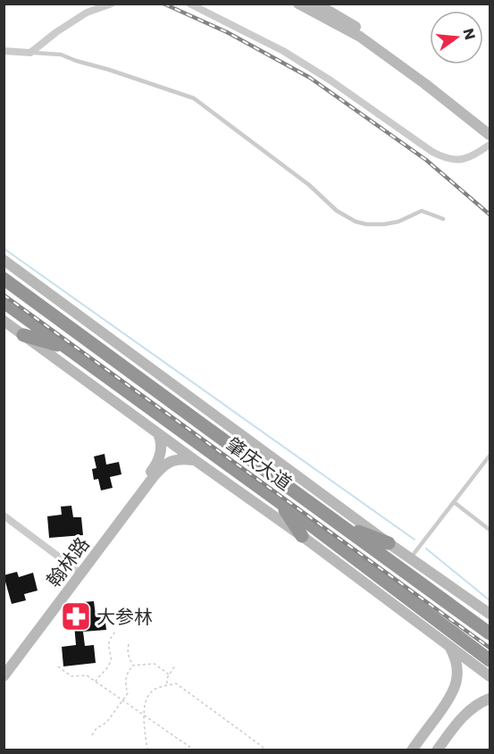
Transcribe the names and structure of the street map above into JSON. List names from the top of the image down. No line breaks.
{"streets":{"highway":["肇庆大道"],"street":["翰林路"]},"places":{"pharmacy":["大参林"]},"north":"right"}
